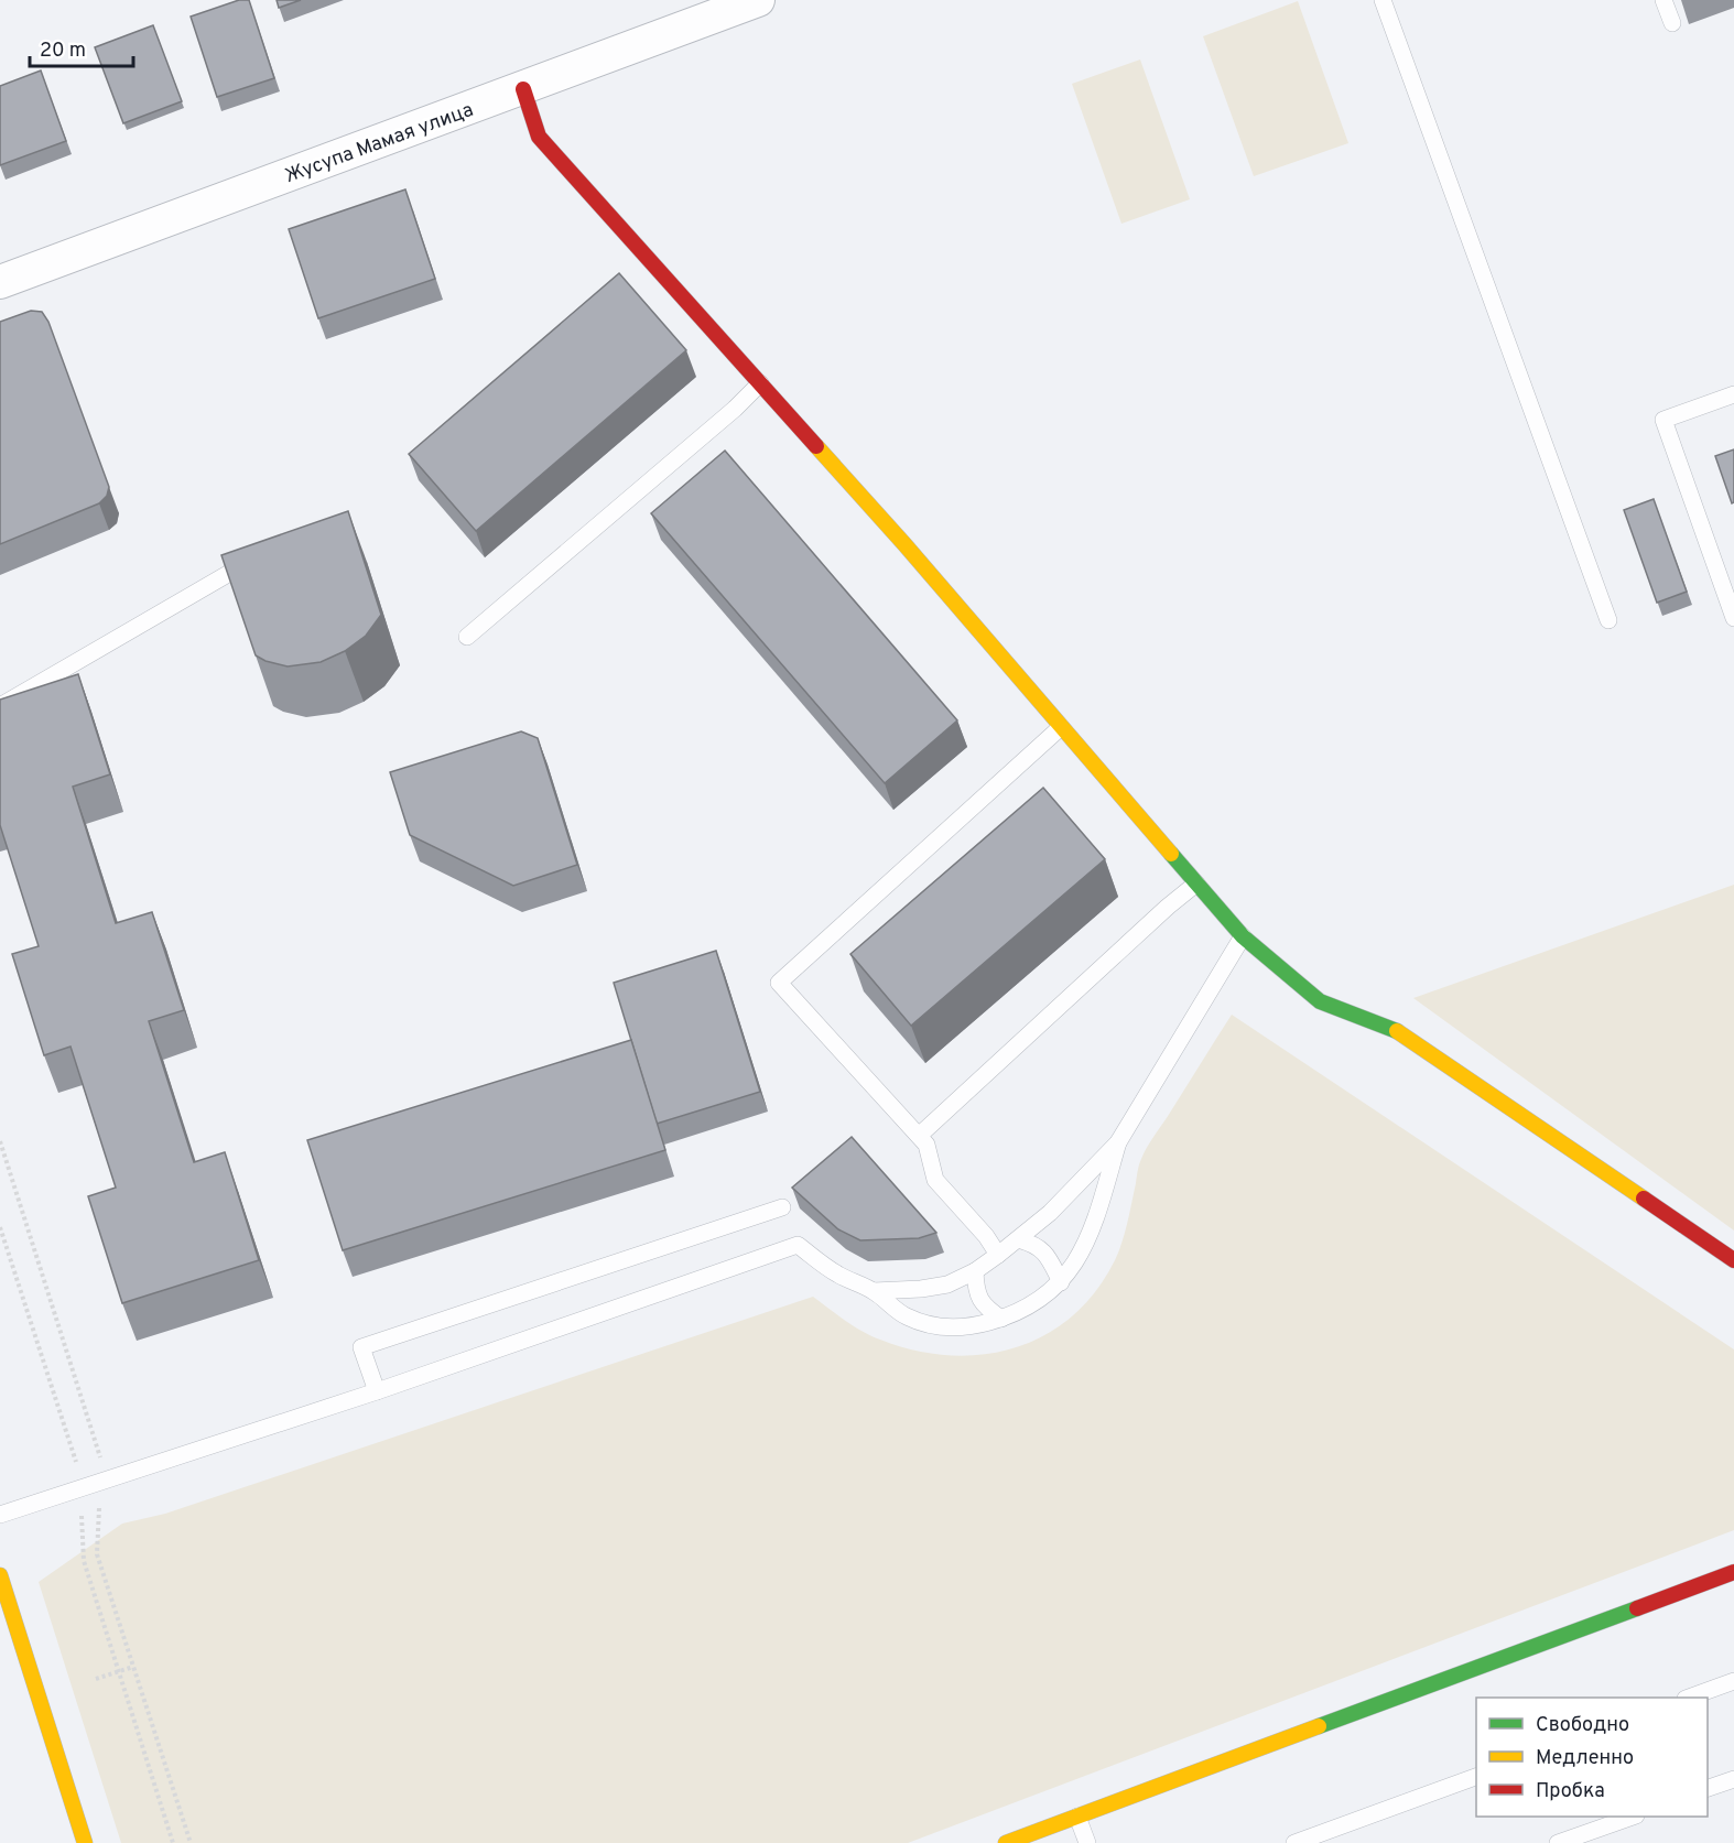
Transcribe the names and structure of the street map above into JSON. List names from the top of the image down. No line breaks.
{"streets":{"street":["Жусупа Мамая улица"]},"legend":["Свободно","Медленно","Пробка"],"scale_bar":"20 m"}
